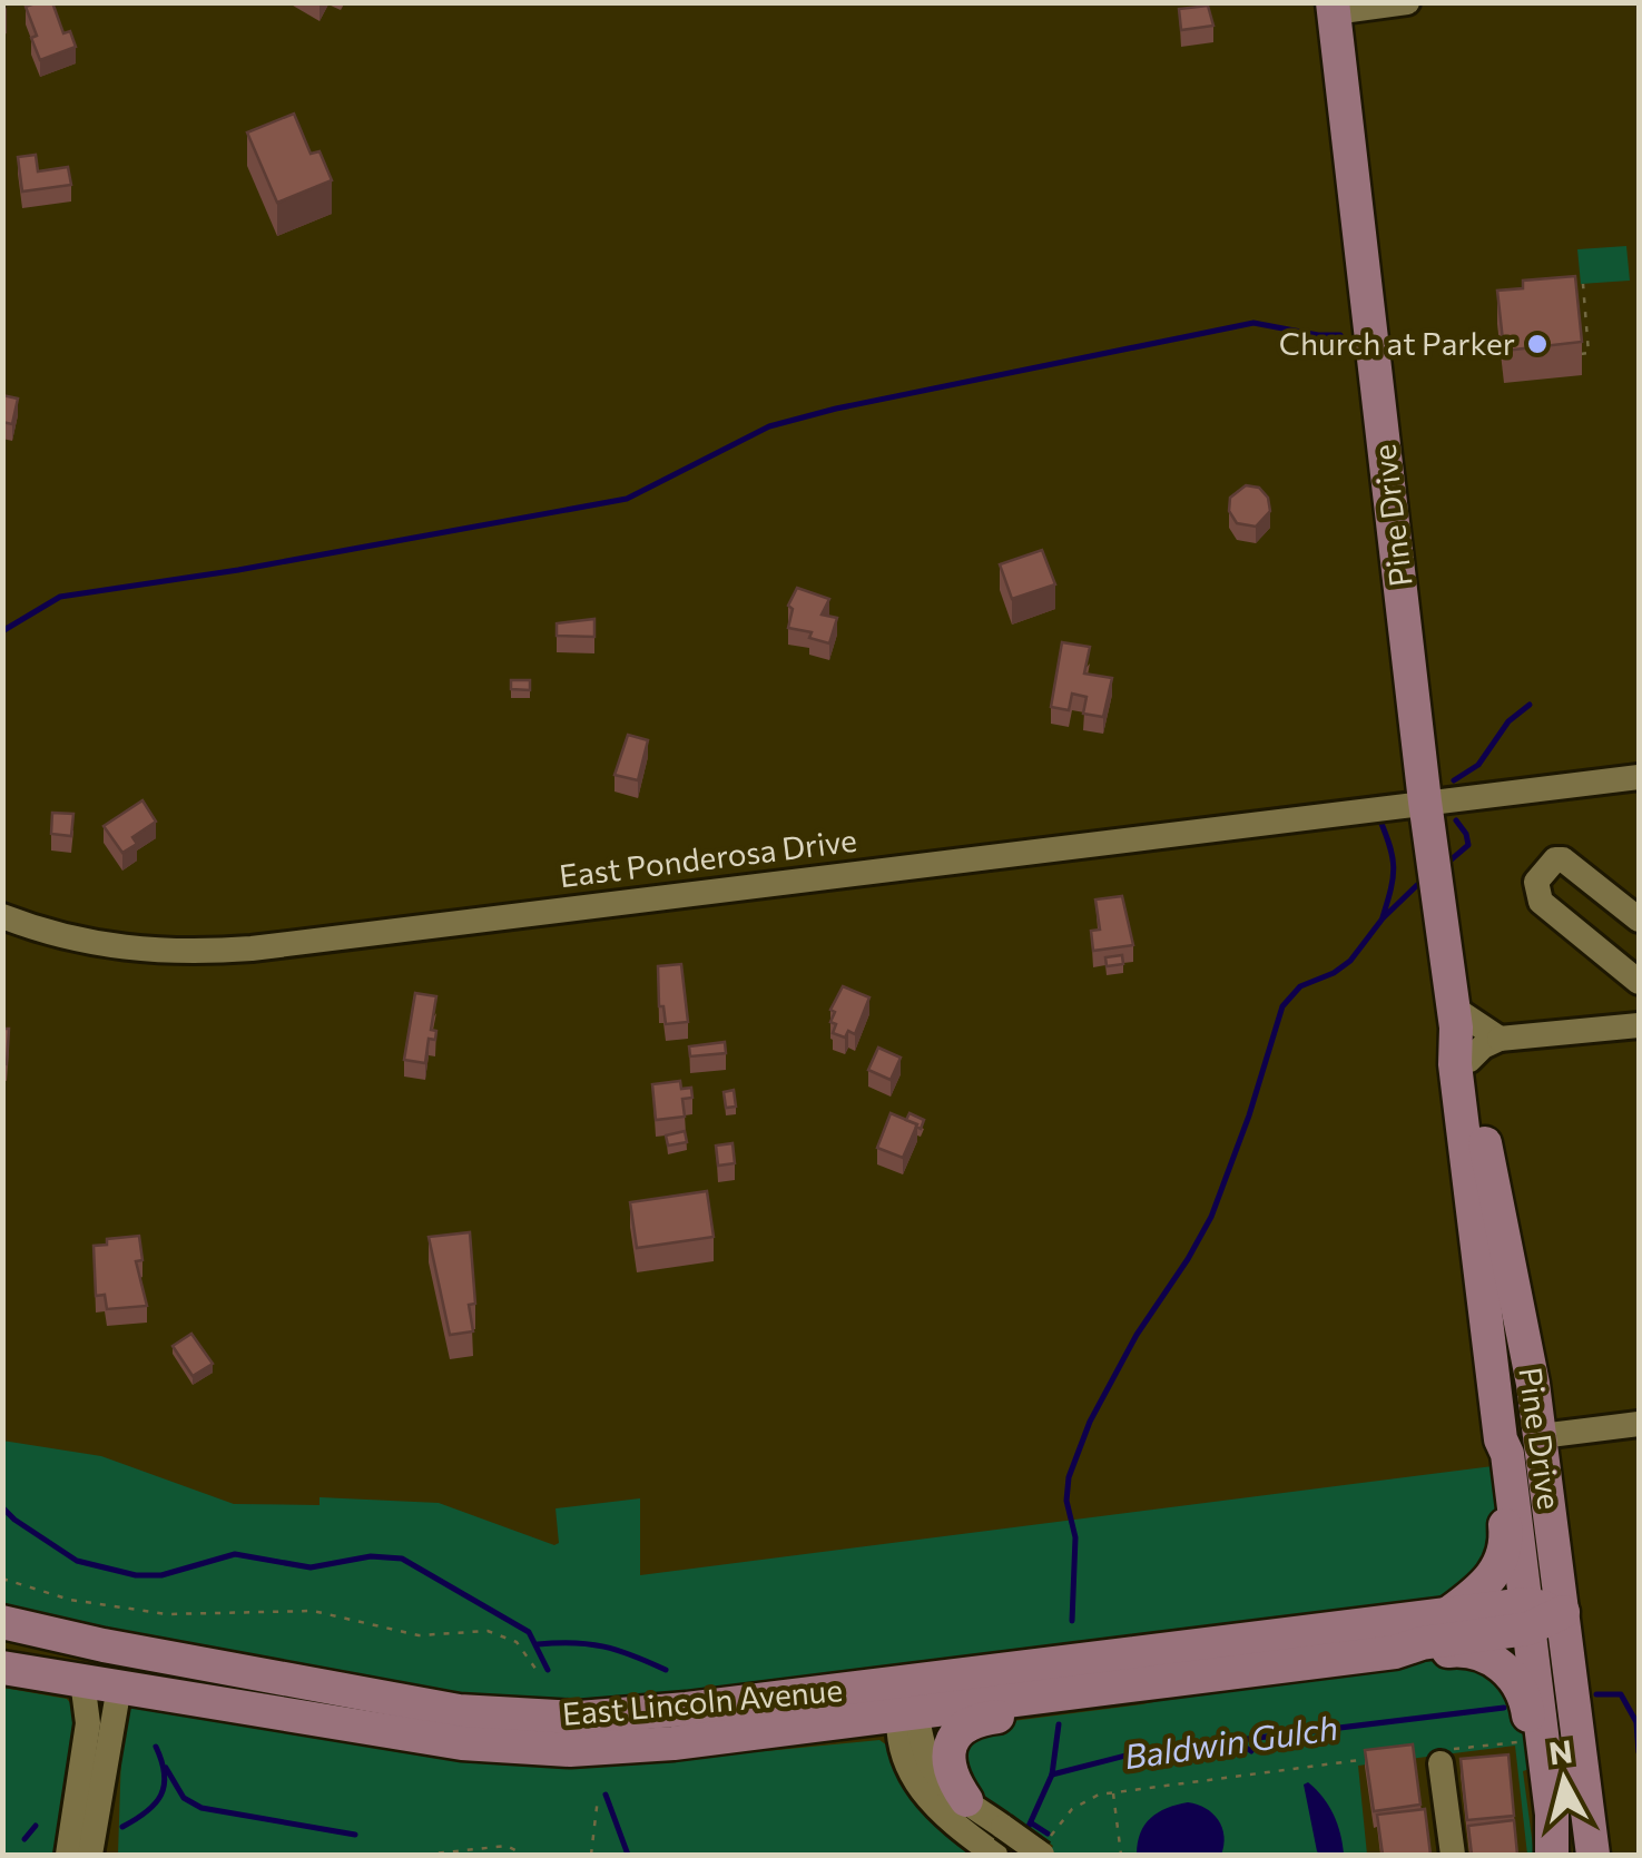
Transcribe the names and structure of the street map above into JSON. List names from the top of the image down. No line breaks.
{"streets":{"main road":["Pine Drive","East Lincoln Avenue"],"street":["East Ponderosa Drive"]},"crossings":[["Pine Drive","East Ponderosa Drive"],["Pine Drive","East Lincoln Avenue"]],"water":["Baldwin Gulch"],"places":["Church at Parker"],"north":"top"}
